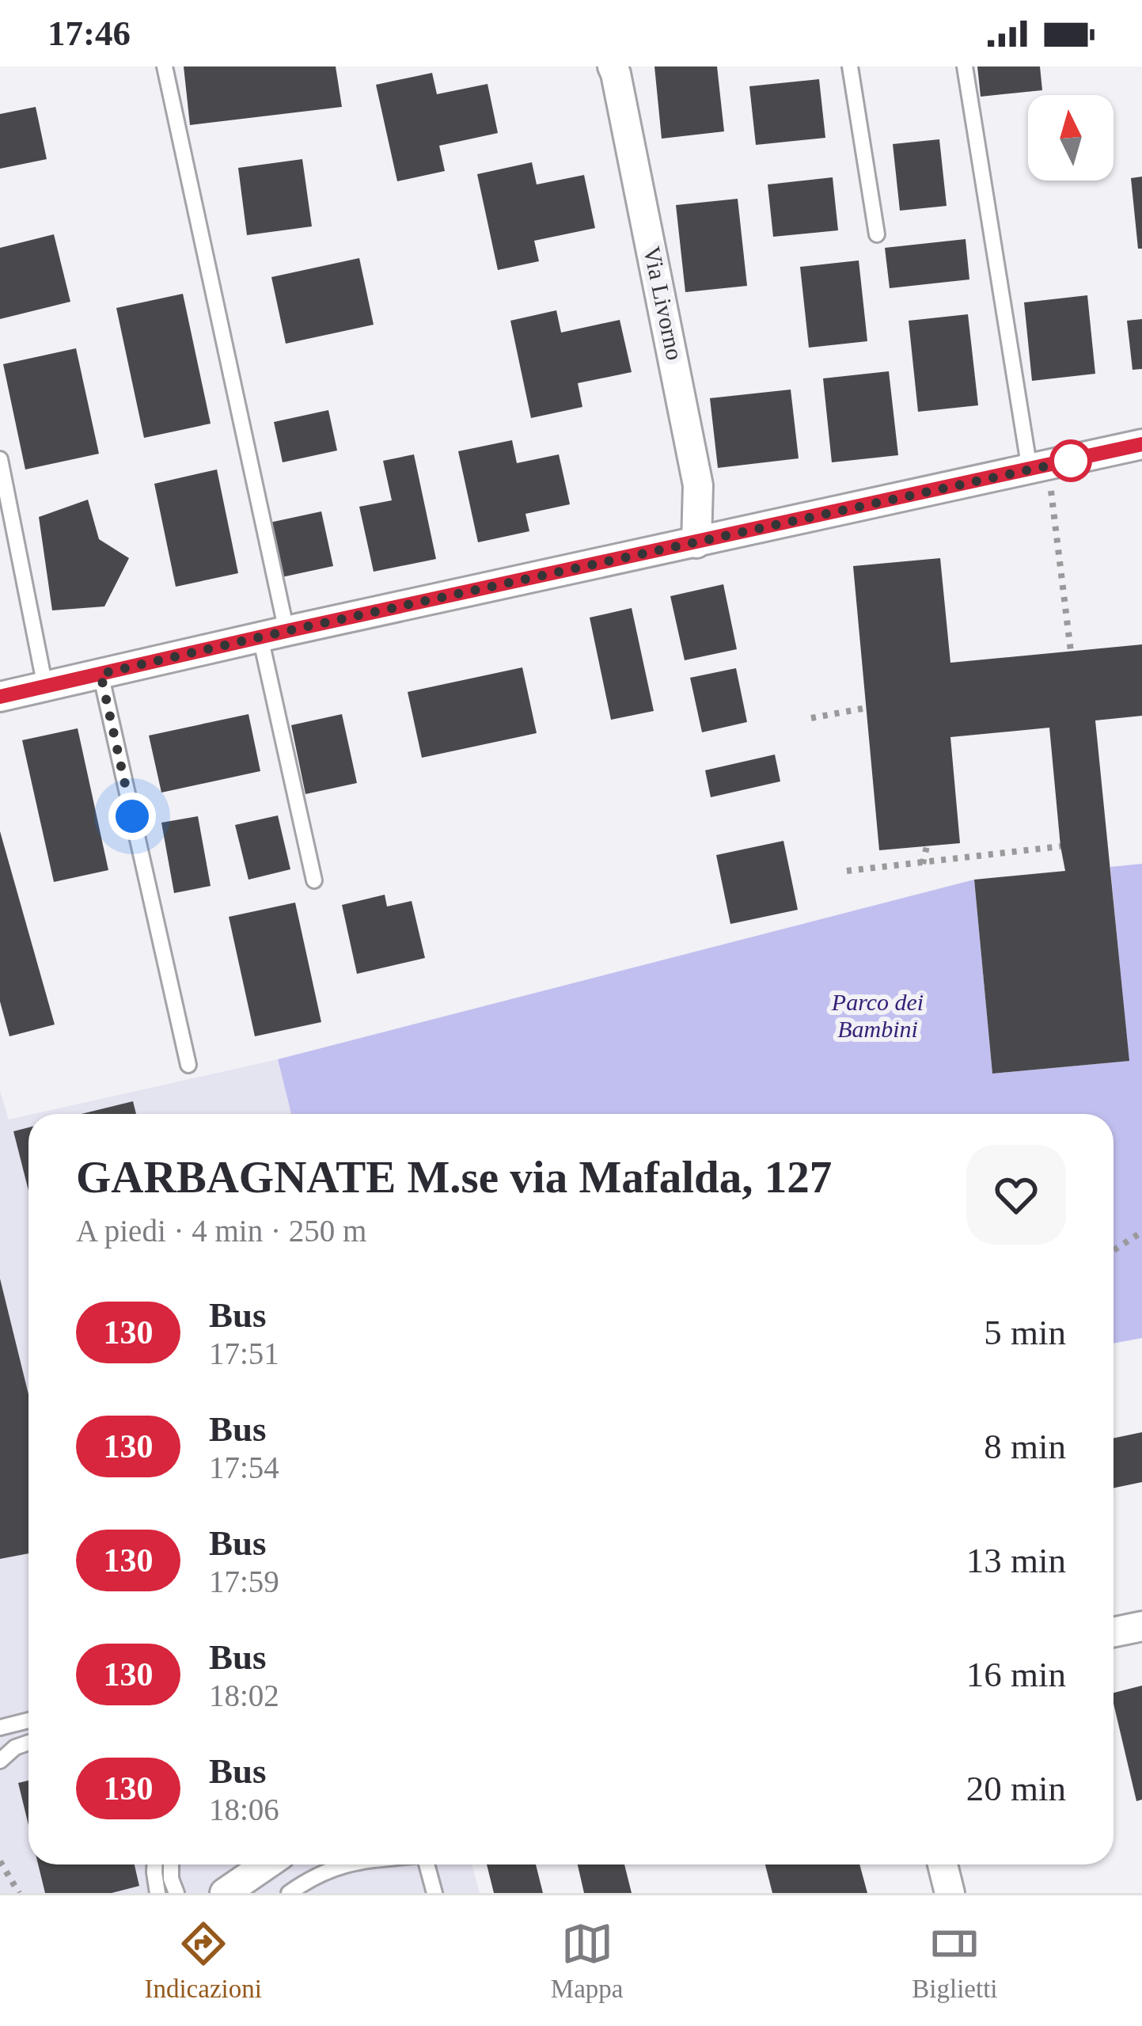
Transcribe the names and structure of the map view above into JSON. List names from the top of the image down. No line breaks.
{"streets":{"street":["Via Livorno"]},"parks":["Parco dei Bambini"],"lines":["bus line 130"],"north":"top","page":{"status":"17:46","heading":["GARBAGNATE M.se via Mafalda, 127","A piedi · 4 min · 250 m"],"list":[{"mark":"130","name":"Bus","note":"17:51","value":"5 min"},{"mark":"130","name":"Bus","note":"17:54","value":"8 min"},{"mark":"130","name":"Bus","note":"17:59","value":"13 min"},{"mark":"130","name":"Bus","note":"18:02","value":"16 min"},{"mark":"130","name":"Bus","note":"18:06","value":"20 min"}],"tabs":["Indicazioni","Mappa","Biglietti"]}}
